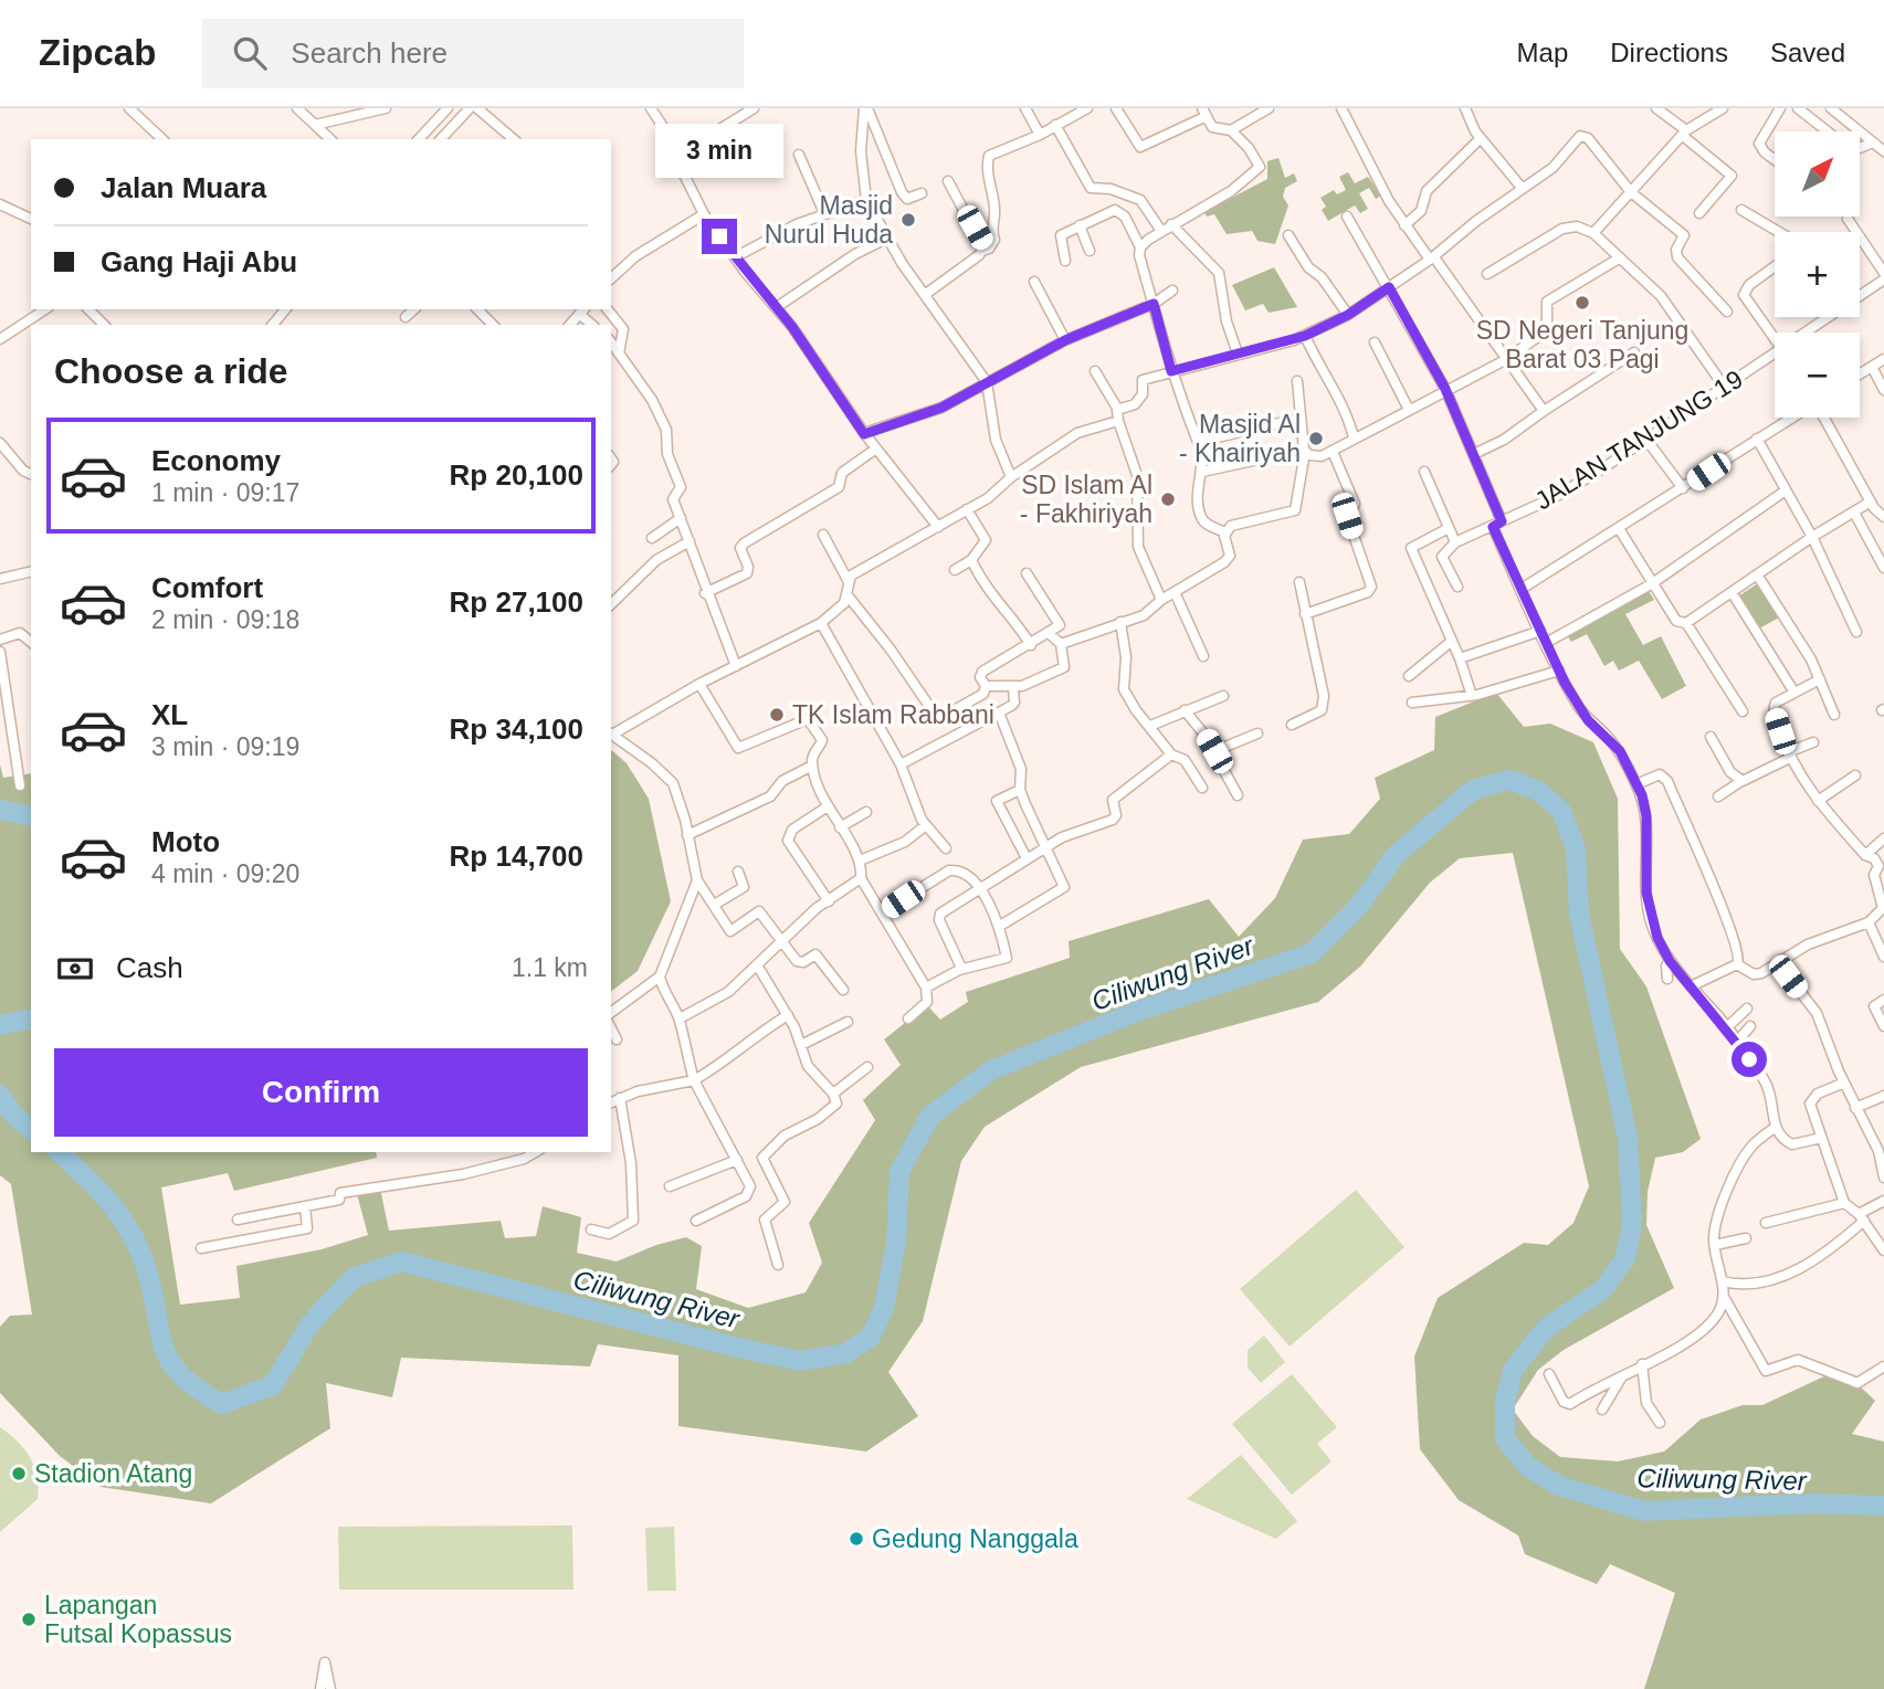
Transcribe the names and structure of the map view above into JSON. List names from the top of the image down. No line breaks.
{"streets":{"street":["JALAN TANJUNG 19"]},"water":["Ciliwung River"],"places":["Masjid Nurul Huda","SD Negeri Tanjung Barat 03 Pagi","Masjid Al - Khairiyah","SD Islam Al - Fakhiriyah","TK Islam Rabbani","Stadion Atang","Gedung Nanggala","Lapangan Futsal Kopassus"],"north":"top right","page":{"header":"Zipcab","search":"Search here","nav":["Map","Directions","Saved"],"bubble":"3 min","map_buttons":["+","−"],"banner":["Jalan Muara","Gang Haji Abu"],"heading":"Choose a ride","list":[{"name":"Economy","note":"1 min · 09:17","value":"Rp 20,100"},{"name":"Comfort","note":"2 min · 09:18","value":"Rp 27,100"},{"name":"XL","note":"3 min · 09:19","value":"Rp 34,100"},{"name":"Moto","note":"4 min · 09:20","value":"Rp 14,700"}],"pay":["Cash","1.1 km"],"buttons":"Confirm"}}
